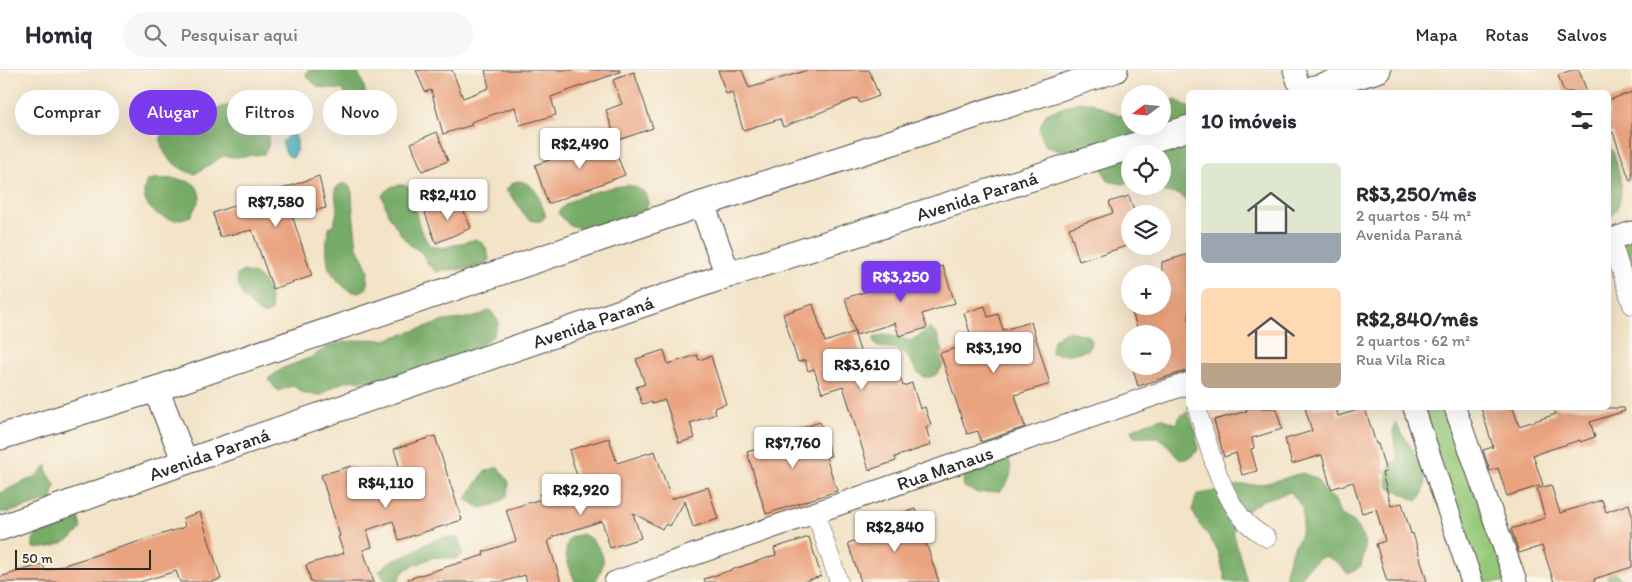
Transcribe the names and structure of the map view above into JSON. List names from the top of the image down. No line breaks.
{"streets":{"main road":["Avenida Paraná"],"street":["Rua Manaus"]},"scale_bar":"50 m","north":"left","page":{"header":"Homiq","search":"Pesquisar aqui","nav":["Mapa","Rotas","Salvos"],"map_buttons":["+","−"],"chip":["Comprar","Alugar","Filtros","Novo"],"heading":"10 imóveis","price":["R$2,490","R$2,410","R$7,580","R$3,250","R$3,190","R$3,610","R$7,760","R$4,110","R$2,920","R$2,840"],"list":[{"name":"R$3,250/mês","note":"2 quartos · 54 m² · Avenida Paraná"},{"name":"R$2,840/mês","note":"2 quartos · 62 m² · Rua Vila Rica"}],"scale":"50 m"}}
